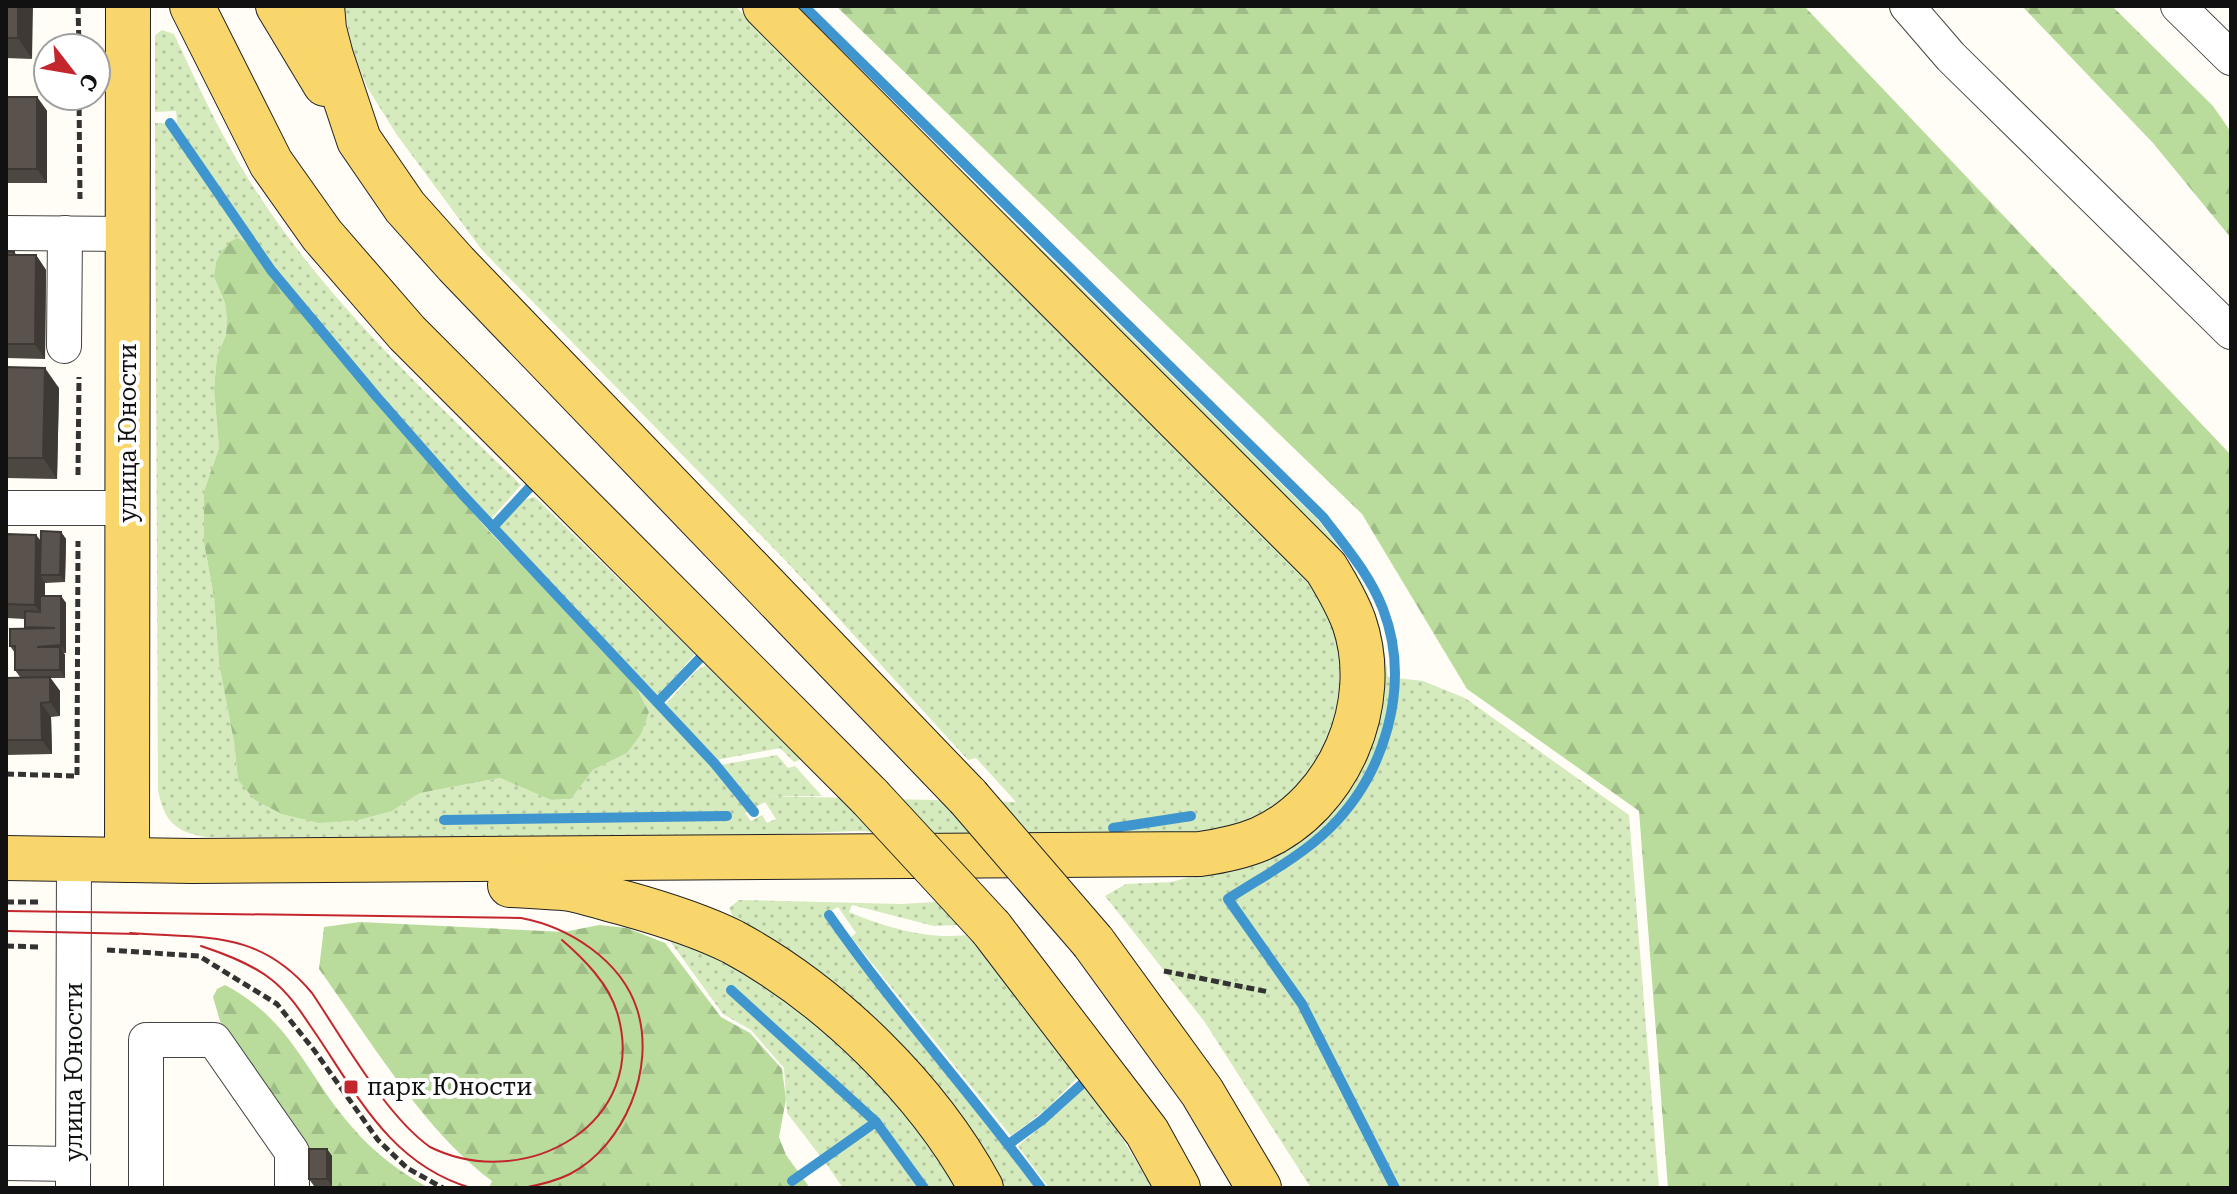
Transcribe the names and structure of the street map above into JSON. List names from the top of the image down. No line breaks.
{"streets":{"main road":["улица Юности"]},"places":{"transit":["парк Юности"]},"north":"bottom right"}
